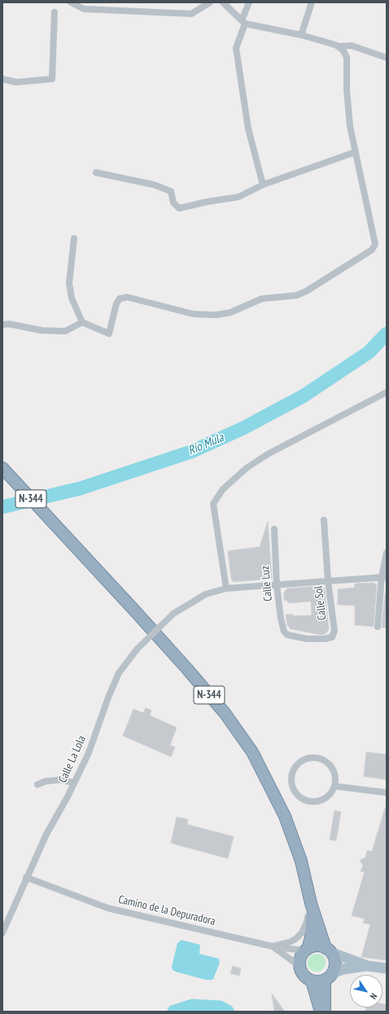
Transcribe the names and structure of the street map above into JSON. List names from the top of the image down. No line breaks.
{"streets":{"highway":["N-344"],"street":["Calle Luz","Calle Sol","Calle La Lola","Camino de la Depuradora"]},"crossings":[["Calle Luz","Calle Sol"],["Calle Luz","Calle La Lola"],["Calle Sol","Calle La Lola"],["Calle La Lola","Camino de la Depuradora"]],"water":["Río Mula"],"north":"bottom right"}
